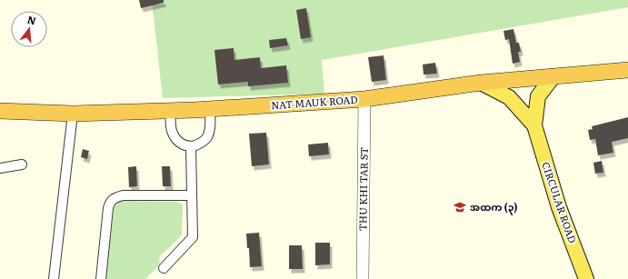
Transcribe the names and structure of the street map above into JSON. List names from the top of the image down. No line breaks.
{"streets":{"highway":["NAT MAUK ROAD"],"main road":["CIRCULAR ROAD"],"street":["THU KHI TAR ST"]},"crossings":[["NAT MAUK ROAD","THU KHI TAR ST"]],"places":{"school or university":["အထက (၃)"]},"north":"top"}
